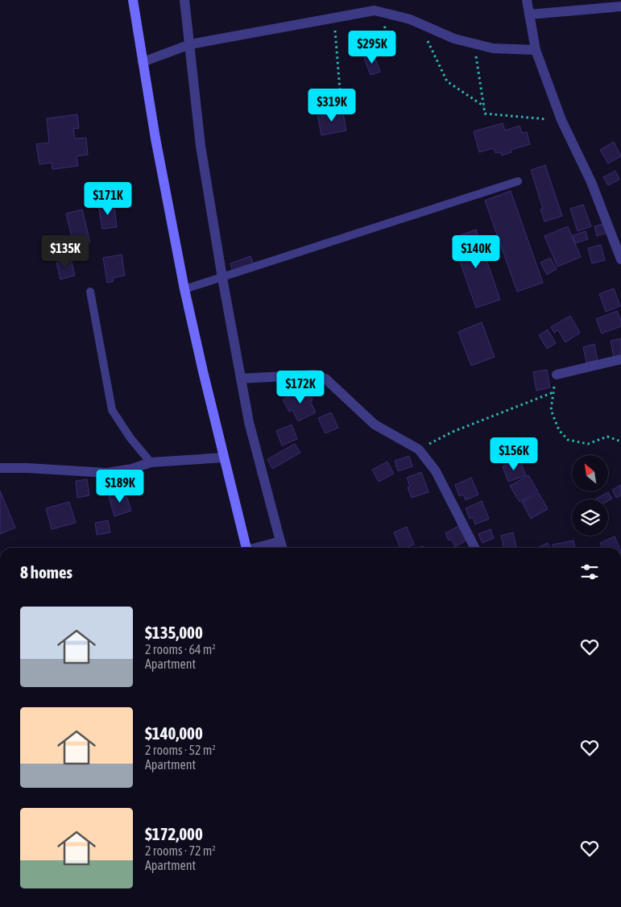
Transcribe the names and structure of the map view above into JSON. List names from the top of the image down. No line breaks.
{"north":"top left","page":{"price":["$295K","$319K","$171K","$135K","$140K","$172K","$156K","$189K"],"heading":"8 homes","list":[{"name":"$135,000","note":"2 rooms · 64 m² · Apartment"},{"name":"$140,000","note":"2 rooms · 52 m² · Apartment"},{"name":"$172,000","note":"2 rooms · 72 m² · Apartment"}]}}
